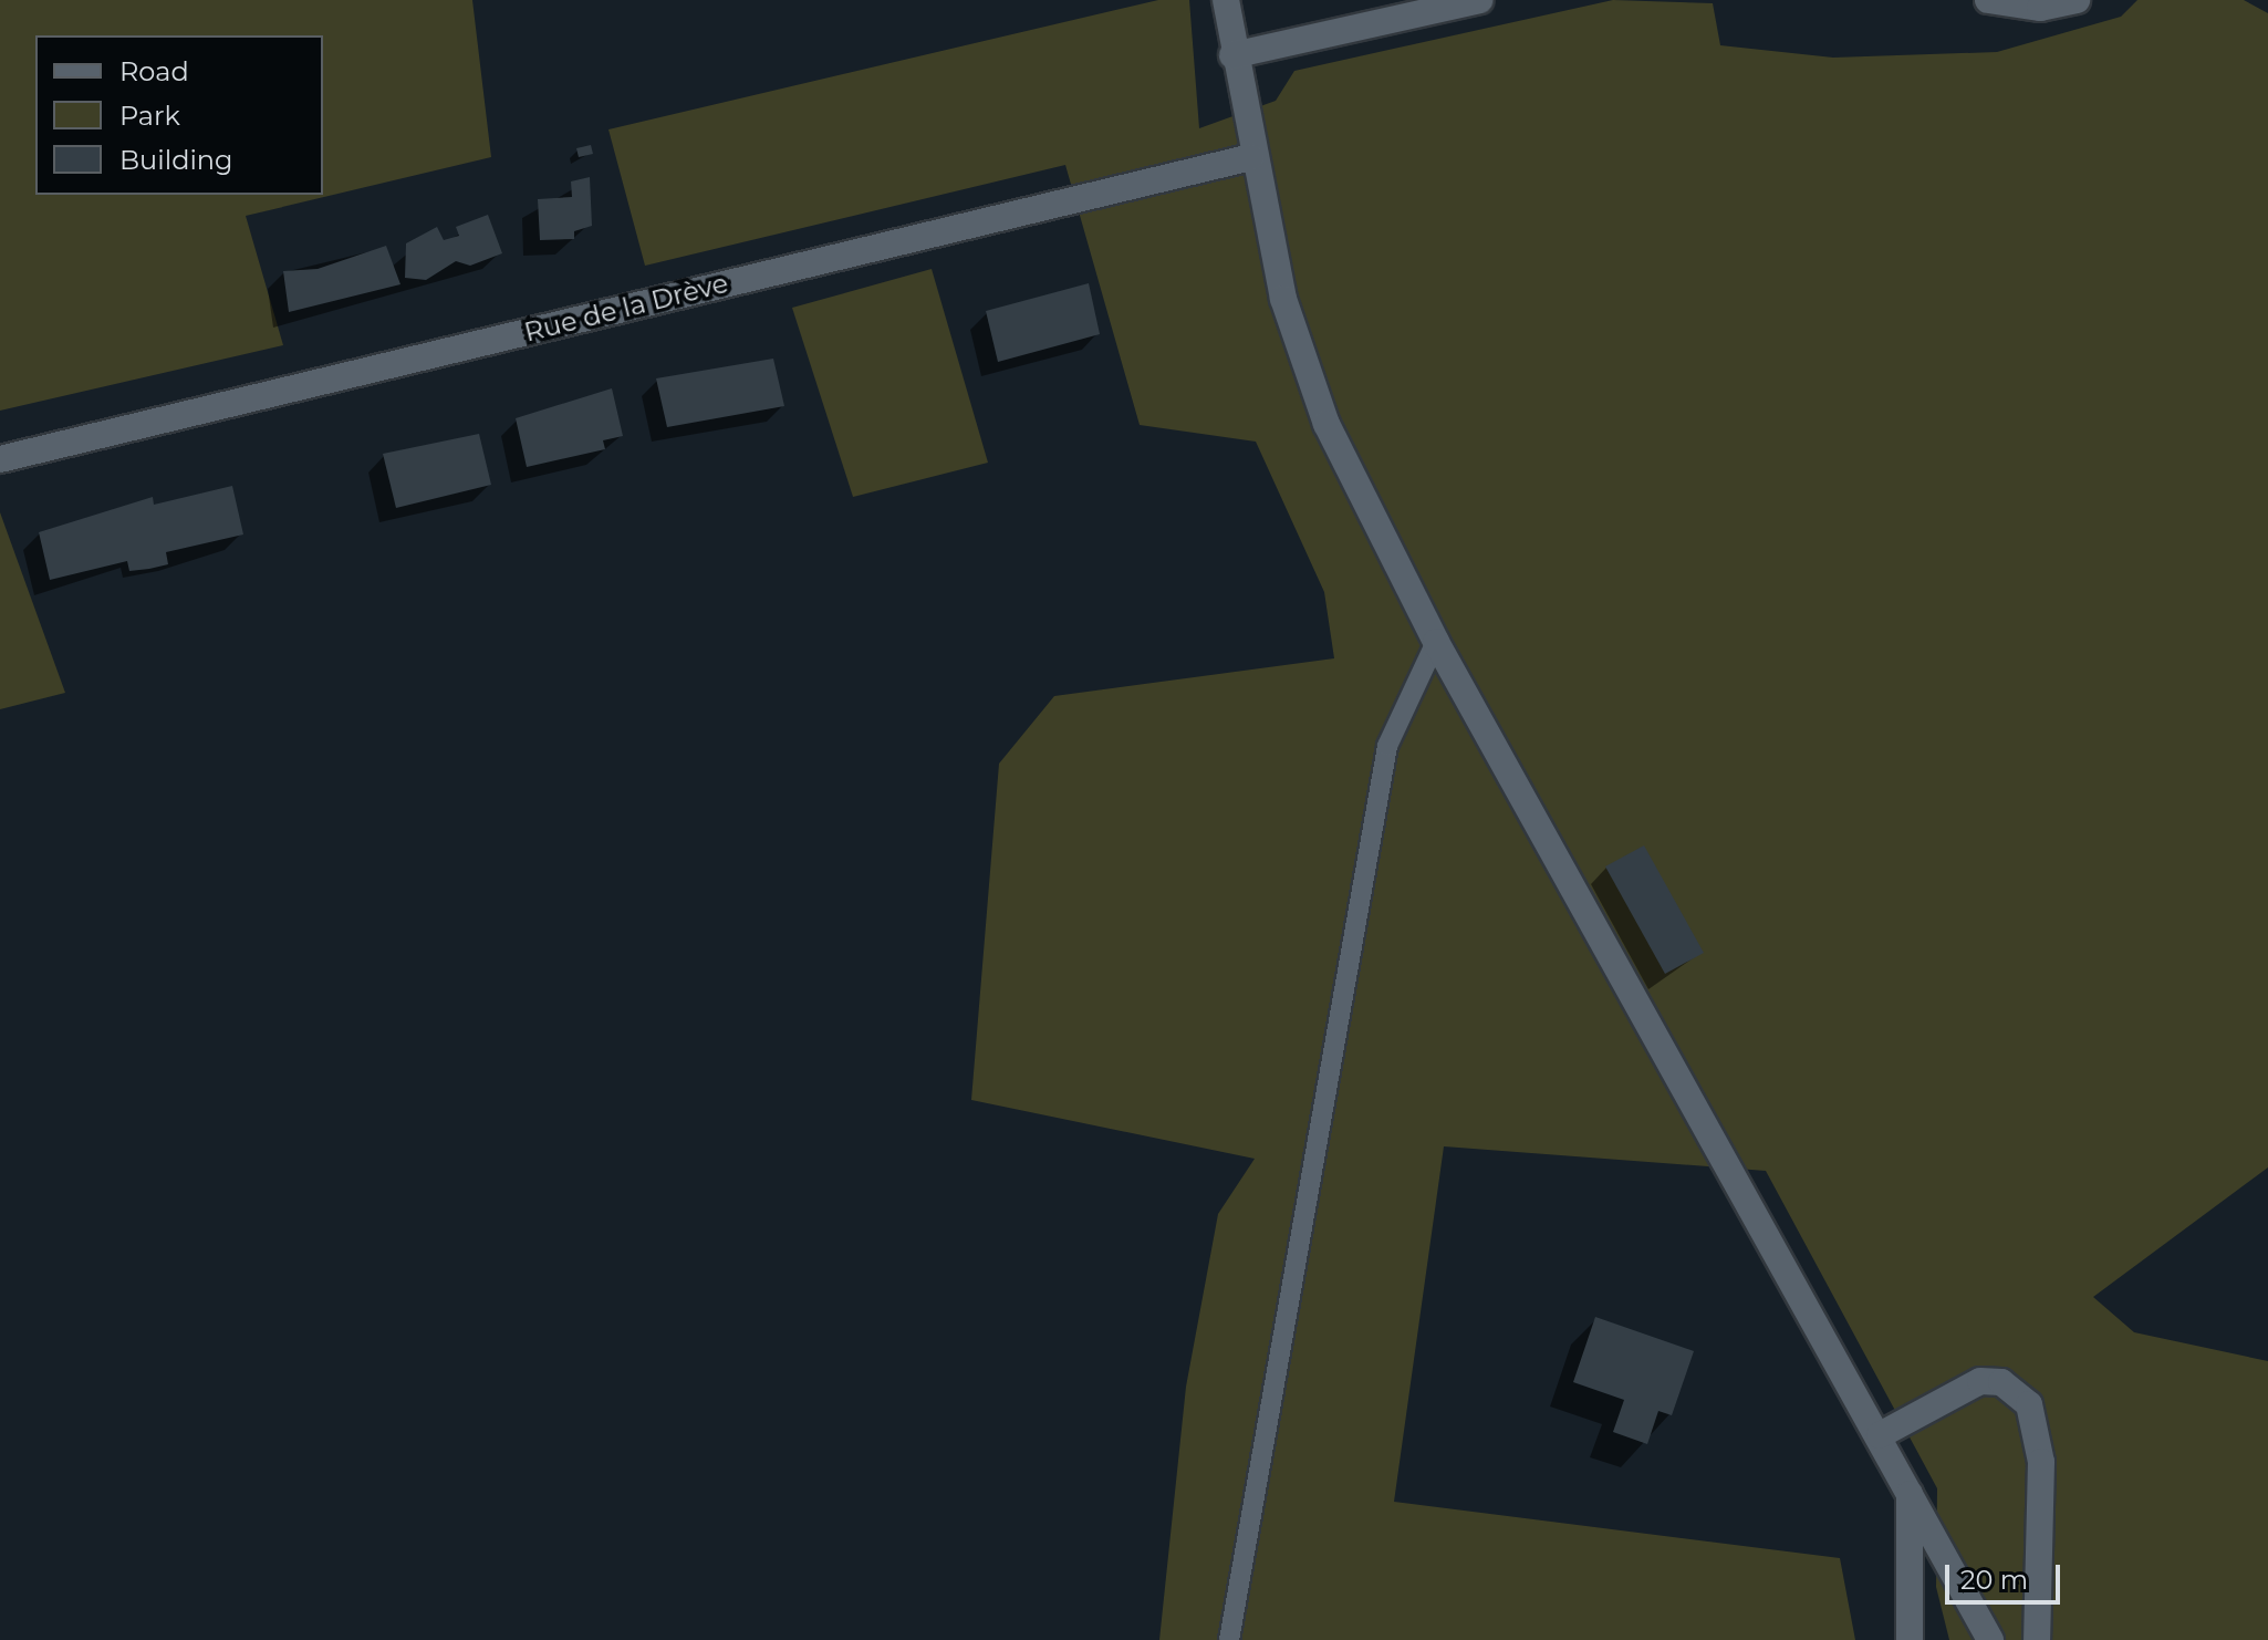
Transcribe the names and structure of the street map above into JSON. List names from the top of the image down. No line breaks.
{"streets":{"street":["Rue de la Drève"]},"legend":["Road","Park","Building"],"scale_bar":"20 m"}
